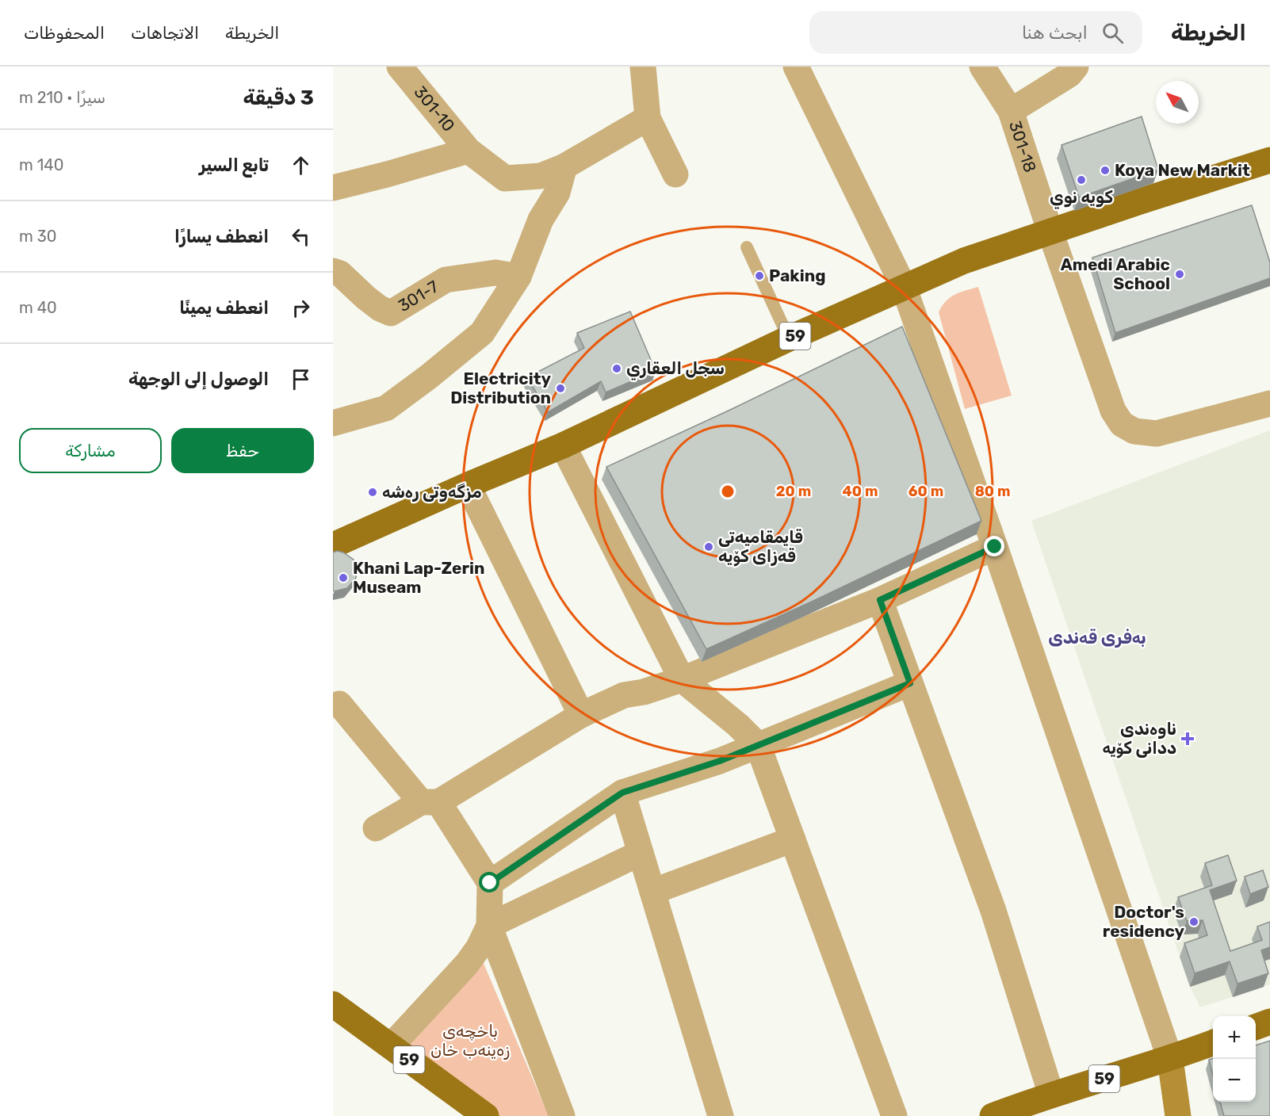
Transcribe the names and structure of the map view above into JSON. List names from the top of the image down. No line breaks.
{"streets":{"main road":["59"],"street":["301-10","301-18","301-7"]},"crossings":[["301-18","59"]],"districts":["بەفری قەندی"],"parks":["باخچه‌ی زه‌ینه‌ب خان"],"places":{"other":["Koya New Markit","كويه نوي","Amedi Arabic School","Paking","سجل العقاري","Electricity Distribution","مزگەوتی رەشە","قایمقامیه‌تی قه‌زای كۆیه‌","Khani Lap-Zerin Museam","Doctor's residency"],"health":["ناوەندی ددانی کۆیە"]},"north":"top left","page":{"header":"الخريطة","search":"ابحث هنا","nav":["الخريطة","الاتجاهات","المحفوظات"],"heading":["3 دقيقة","سيرًا · 210 m"],"list":[["تابع السير","140 m"],["انعطف يسارًا","30 m"],["انعطف يمينًا","40 m"],"الوصول إلى الوجهة"],"buttons":["حفظ","مشاركة"],"map_buttons":["+","−"]},"rings":["20 m","40 m","60 m","80 m"]}
